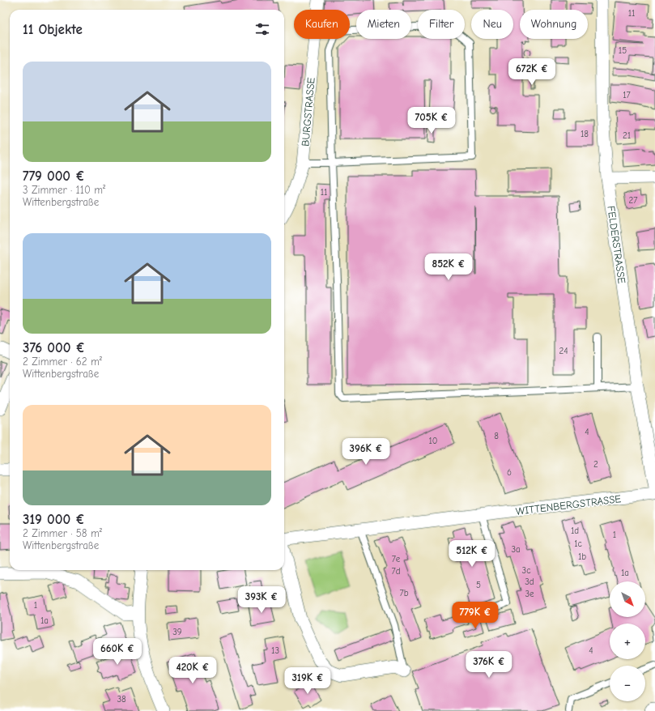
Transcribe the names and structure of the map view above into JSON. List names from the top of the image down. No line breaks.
{"streets":{"street":["BURGSTRASSE","FELDERSTRASSE","WITTENBERGSTRASSE"]},"house_numbers":["11","15","17","18","21","11","27","24","4","8","10","2","6","1d","1","1c","3a","1b","7e","3c","7d","1a","3d","5","7b","3e","1","1a","39","13","4","38"],"north":"bottom right","page":{"chip":["Kaufen","Mieten","Filter","Neu","Wohnung"],"heading":"11 Objekte","list":[{"name":"779 000 €","note":"3 Zimmer · 110 m² · Wittenbergstraße"},{"name":"376 000 €","note":"2 Zimmer · 62 m² · Wittenbergstraße"},{"name":"319 000 €","note":"2 Zimmer · 58 m² · Wittenbergstraße"}],"price":["672K €","705K €","852K €","396K €","512K €","393K €","779K €","660K €","376K €","420K €","319K €"],"map_buttons":["+","−"]}}
